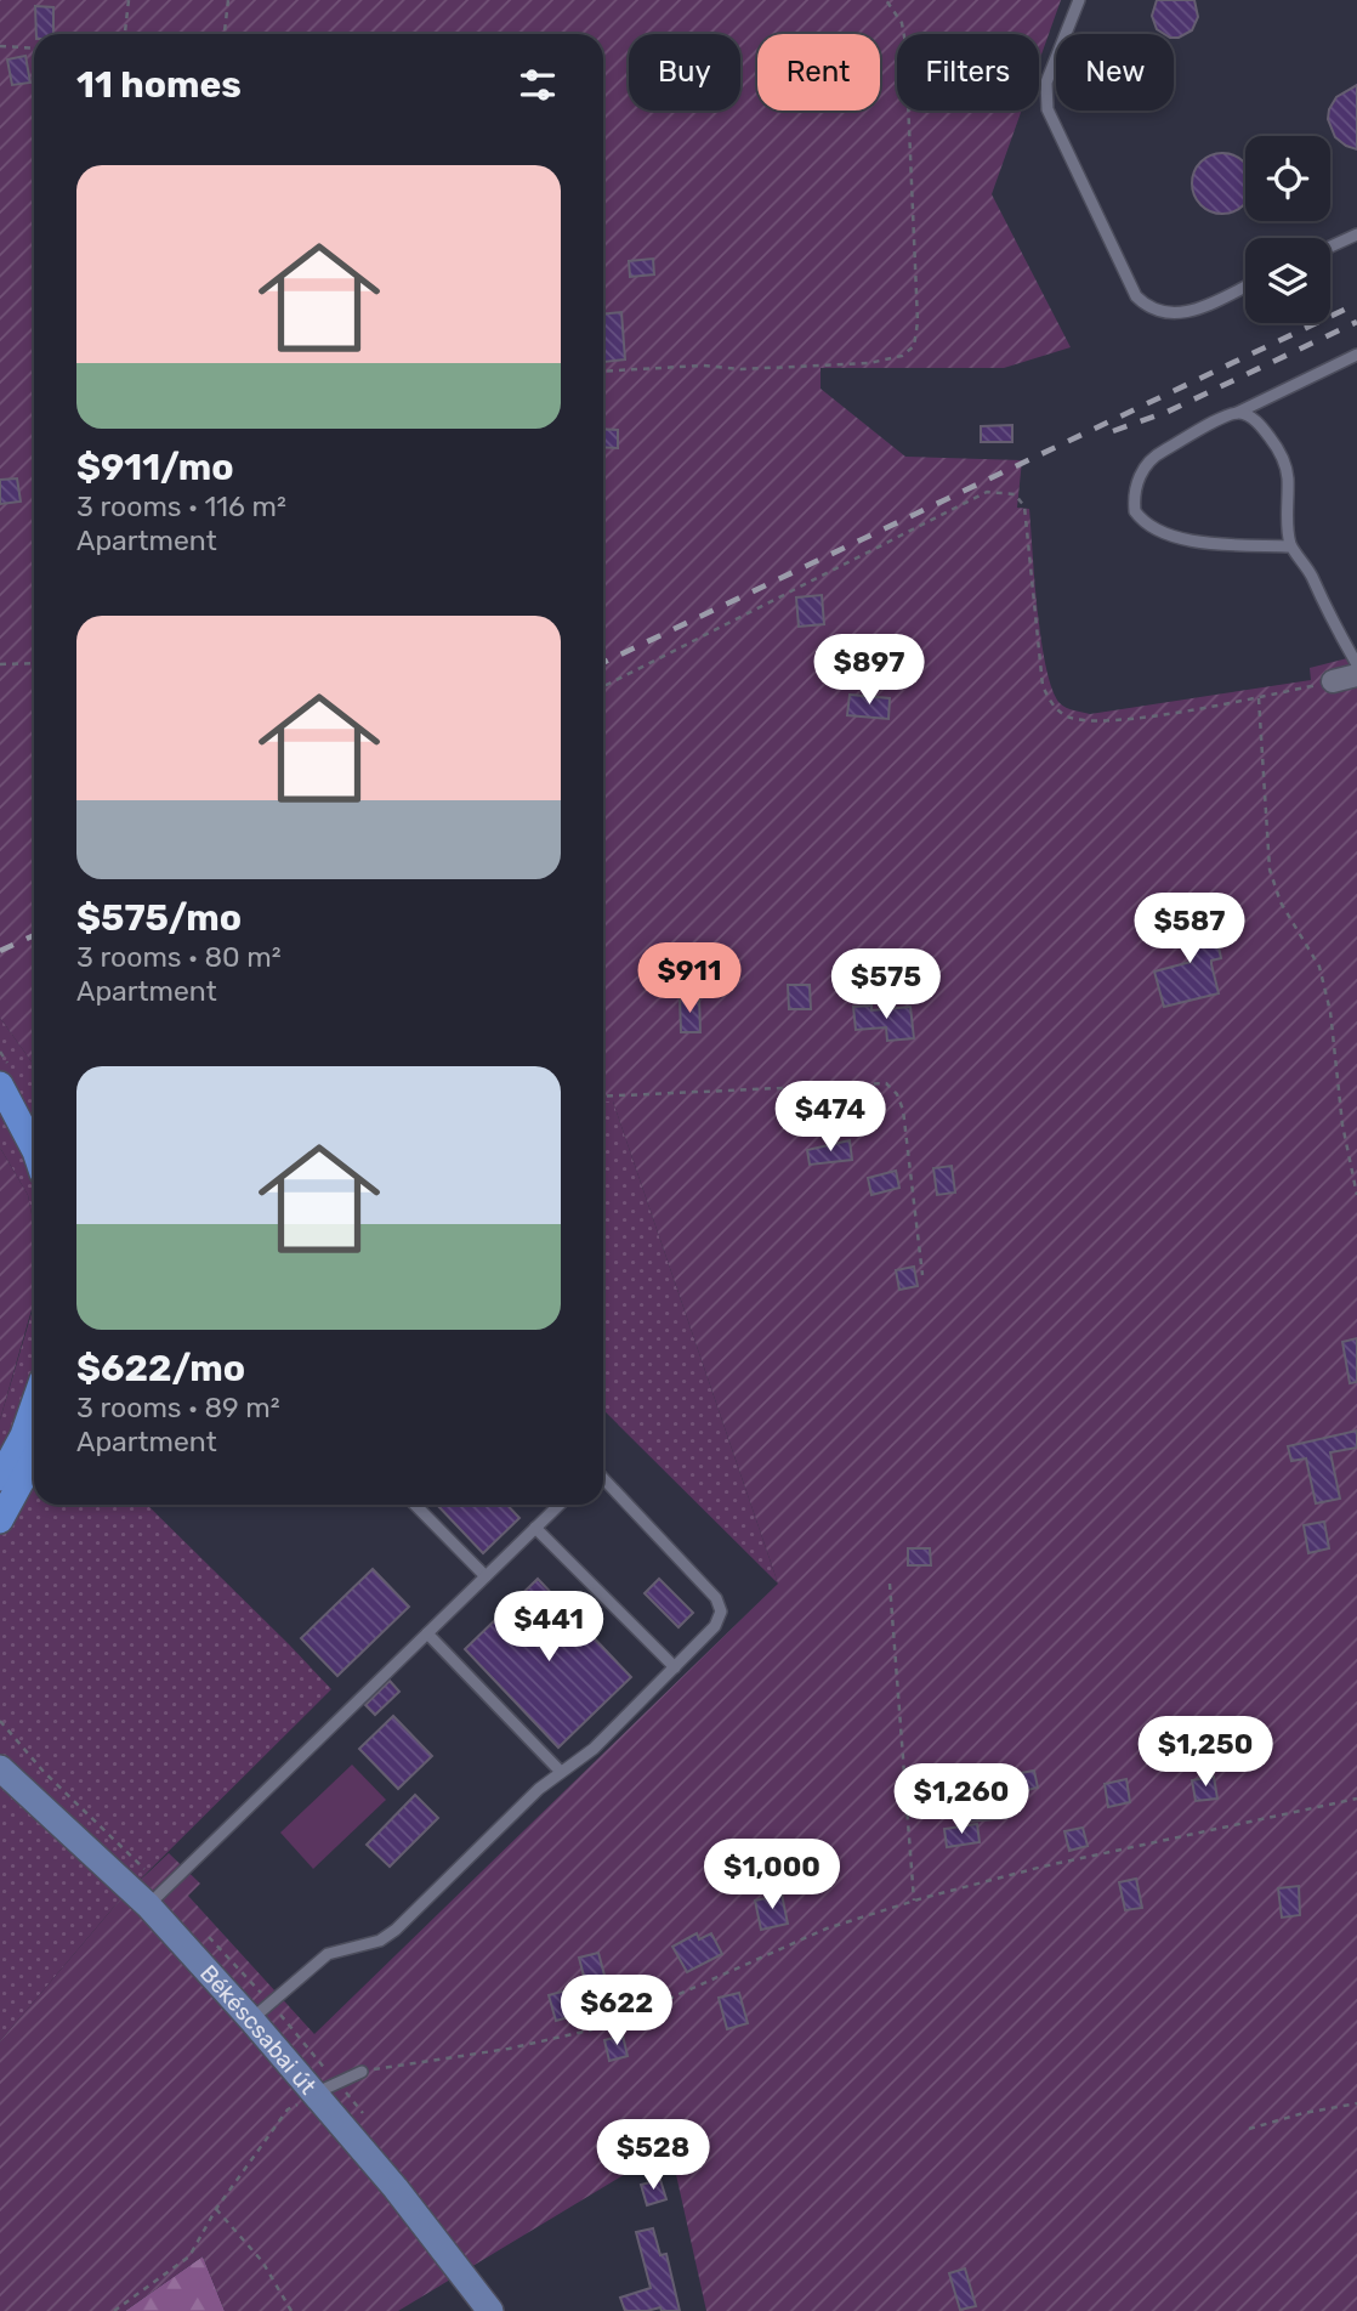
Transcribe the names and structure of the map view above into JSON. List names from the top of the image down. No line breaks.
{"streets":{"street":["Békéscsabai út"]},"page":{"chip":["Buy","Rent","Filters","New"],"heading":"11 homes","list":[{"name":"$911/mo","note":"3 rooms · 116 m² · Apartment"},{"name":"$575/mo","note":"3 rooms · 80 m² · Apartment"},{"name":"$622/mo","note":"3 rooms · 89 m² · Apartment"}],"price":["$897","$587","$911","$575","$474","$441","$1,250","$1,260","$1,000","$622","$528"]}}
